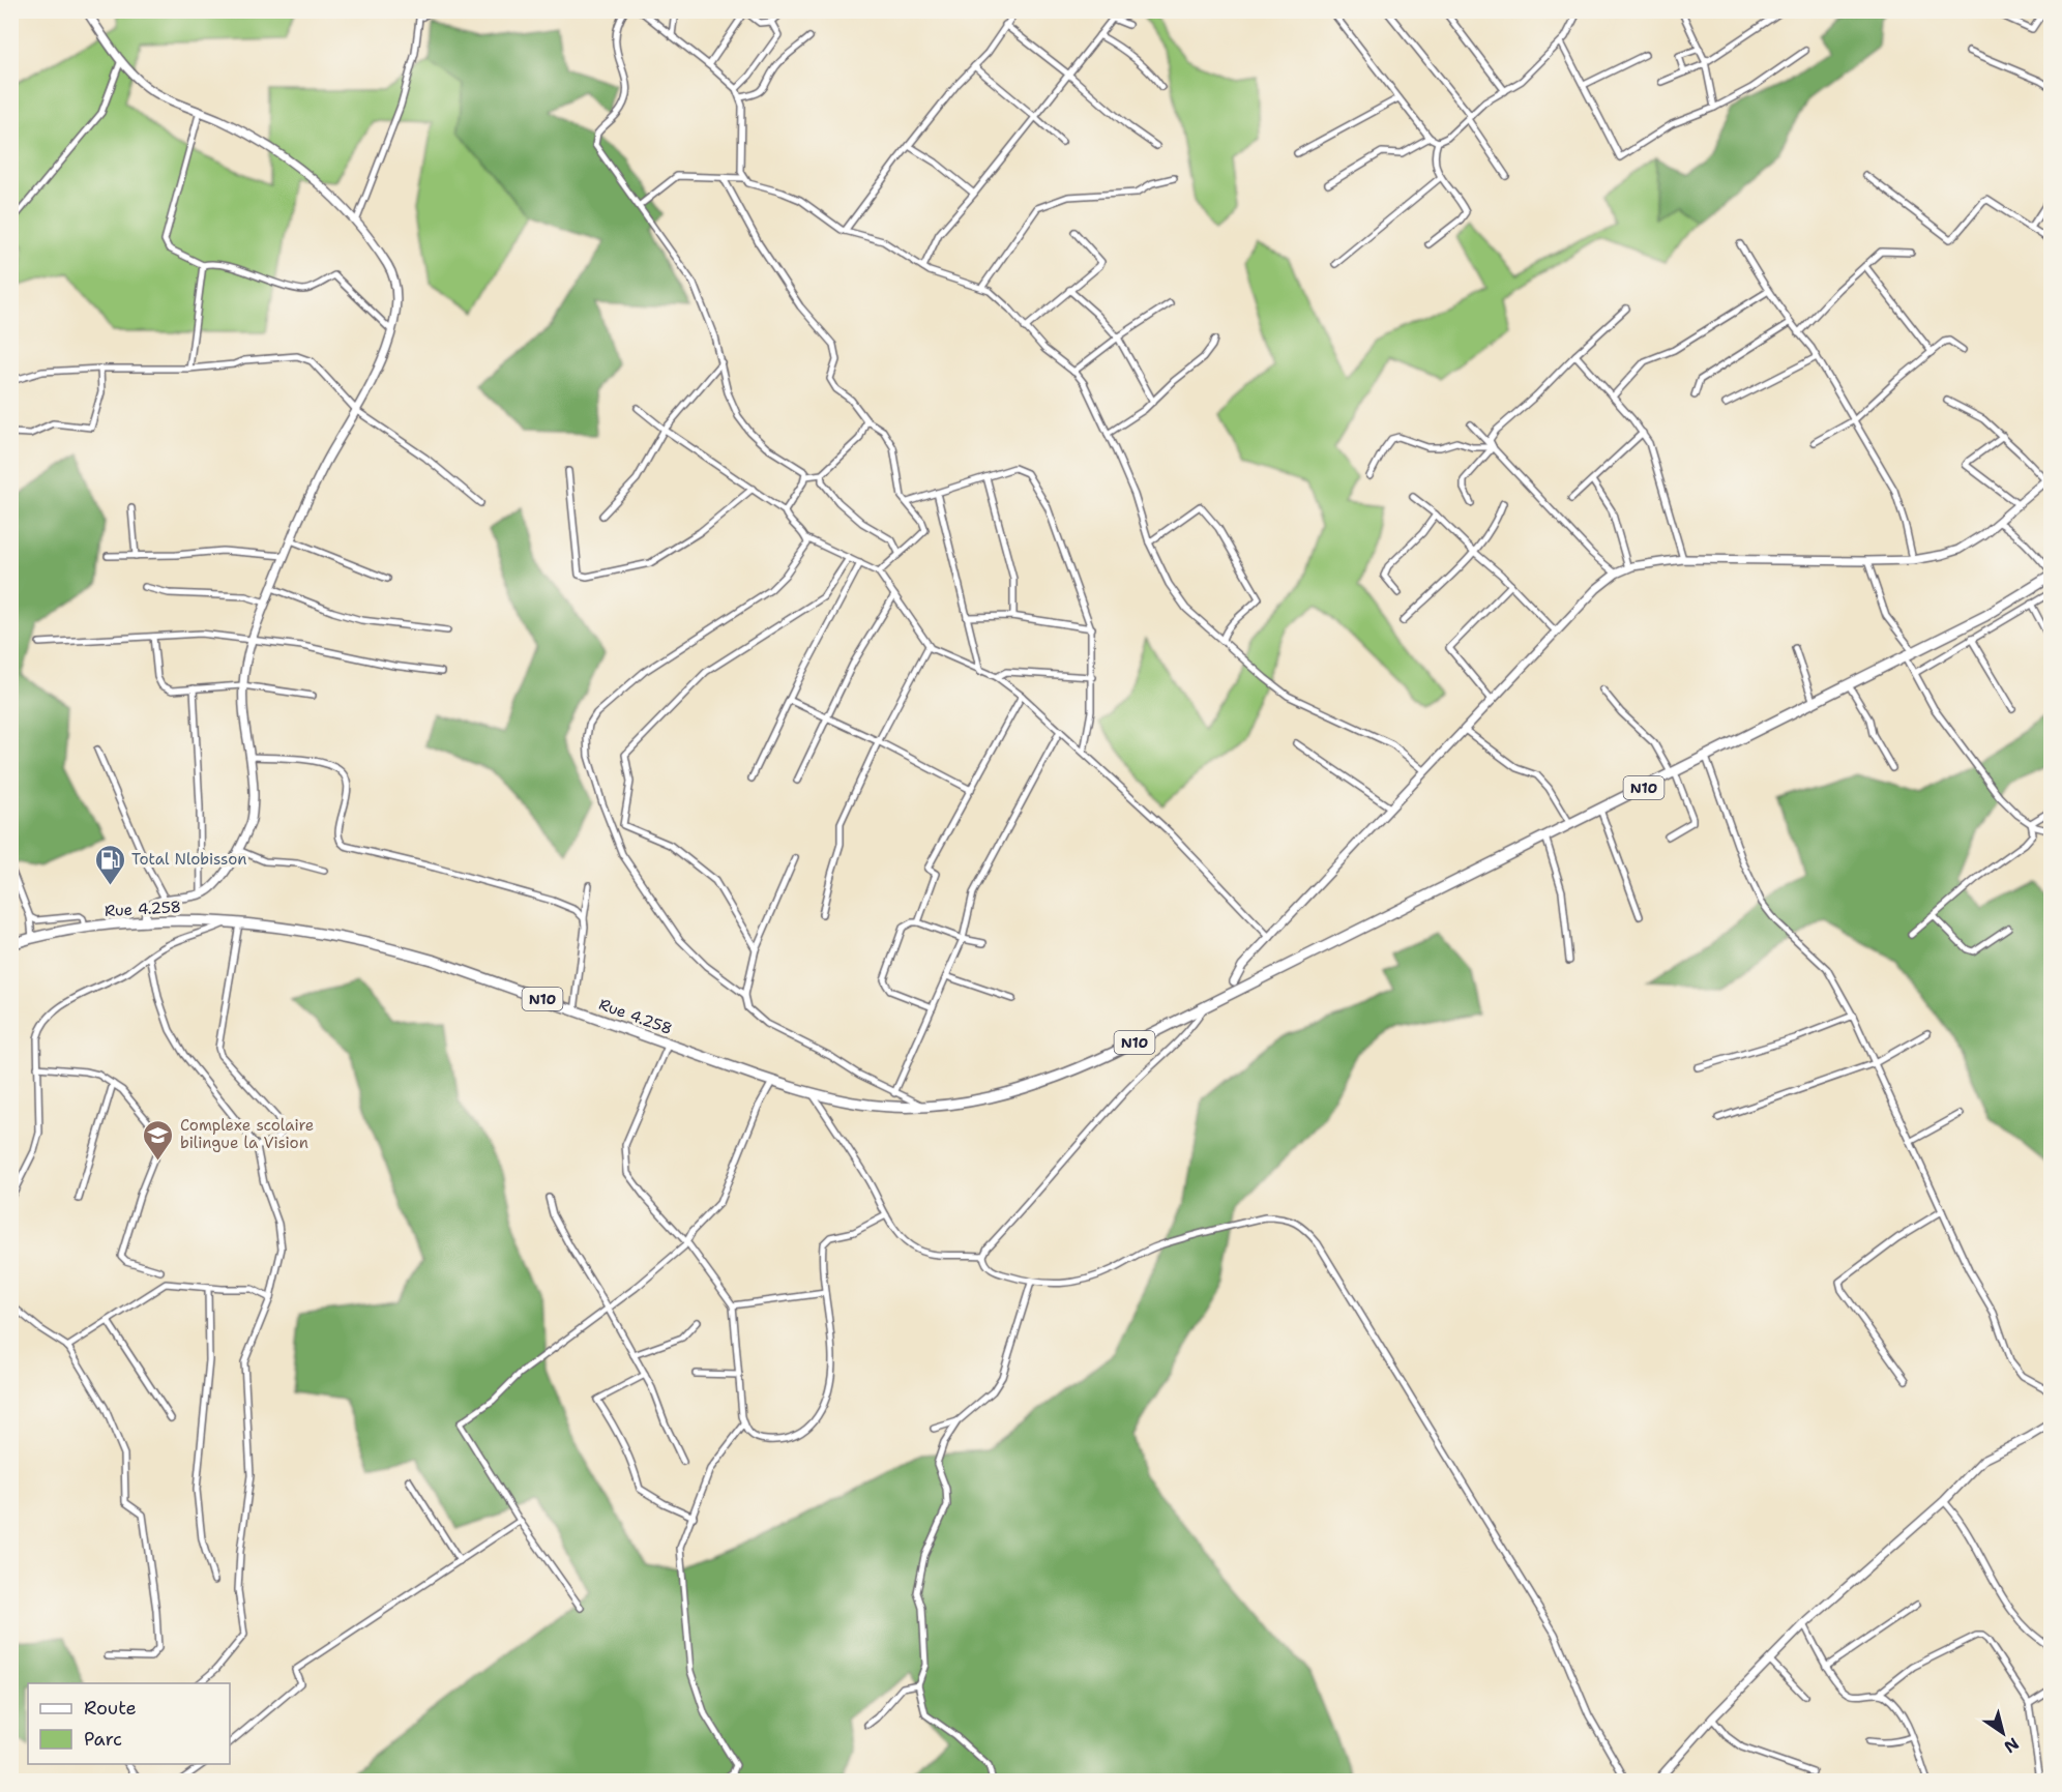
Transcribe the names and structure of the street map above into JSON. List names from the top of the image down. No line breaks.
{"streets":{"highway":["N10","Rue 4.258"]},"crossings":[["N10","Rue 4.258"]],"places":{"fuel station":["Total Nlobisson"],"school or university":["Complexe scolaire bilingue la Vision"]},"legend":["Route","Parc"],"north":"bottom right"}
